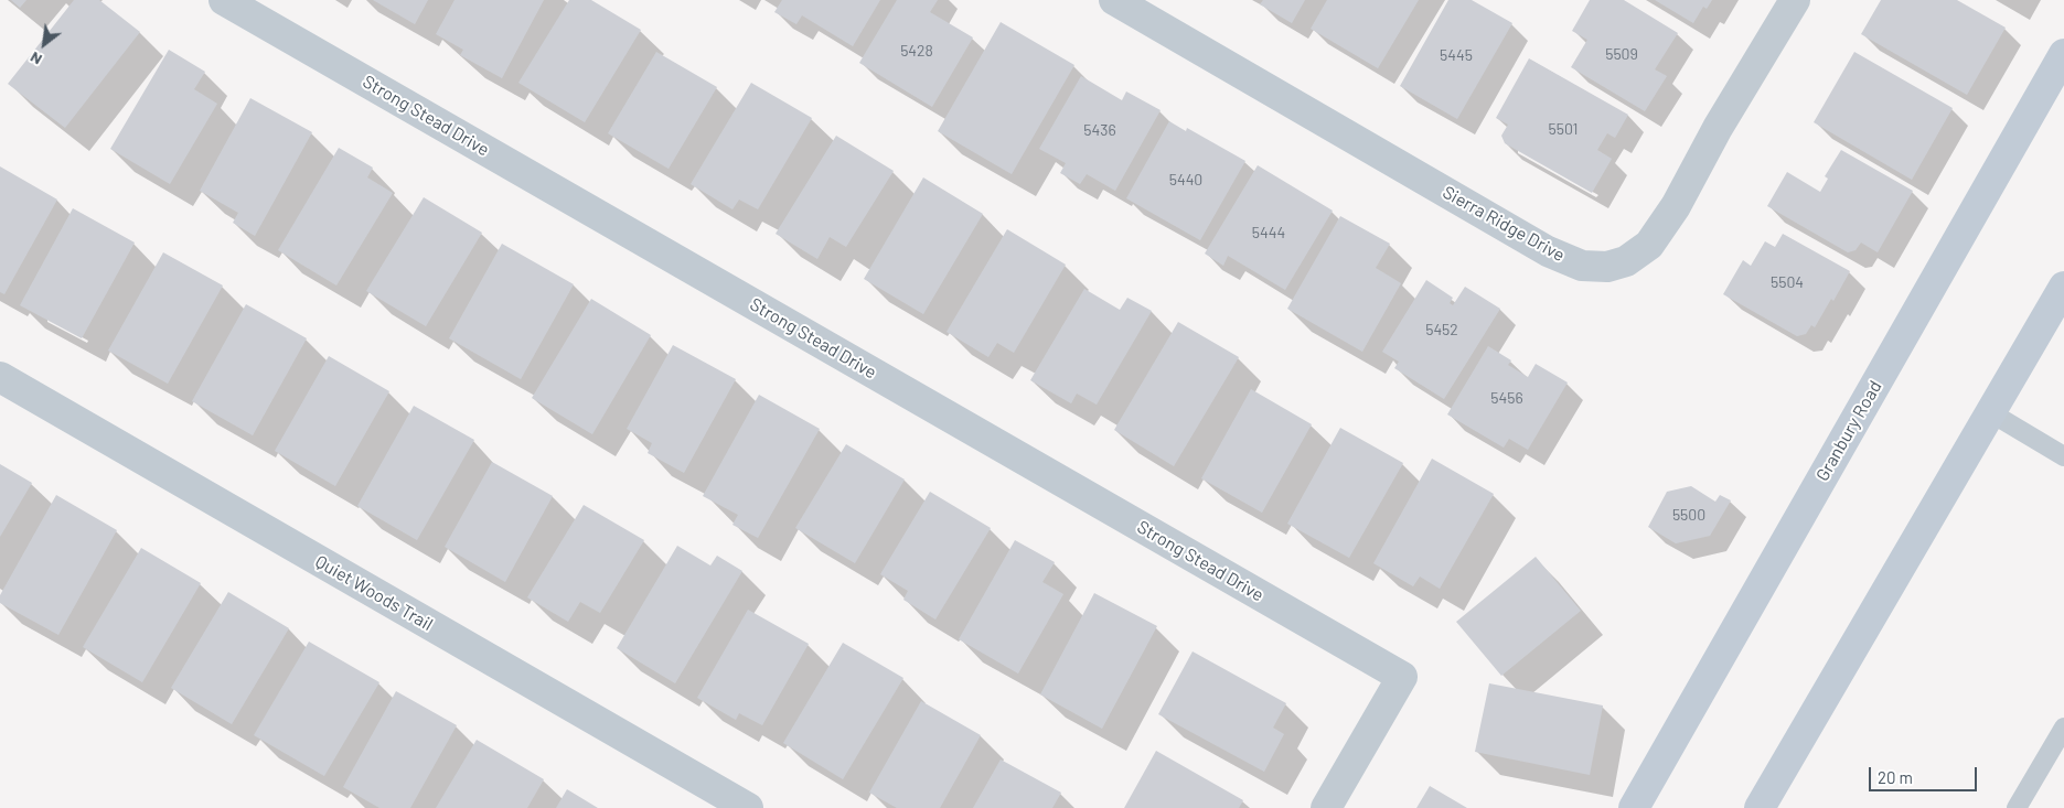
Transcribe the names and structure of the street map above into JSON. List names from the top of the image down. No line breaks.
{"streets":{"main road":["Granbury Road"],"street":["Strong Stead Drive","Sierra Ridge Drive","Quiet Woods Trail"]},"house_numbers":["5428","5509","5445","5501","5436","5440","5444","5504","5452","5456","5500"],"scale_bar":"20 m","north":"bottom left"}
